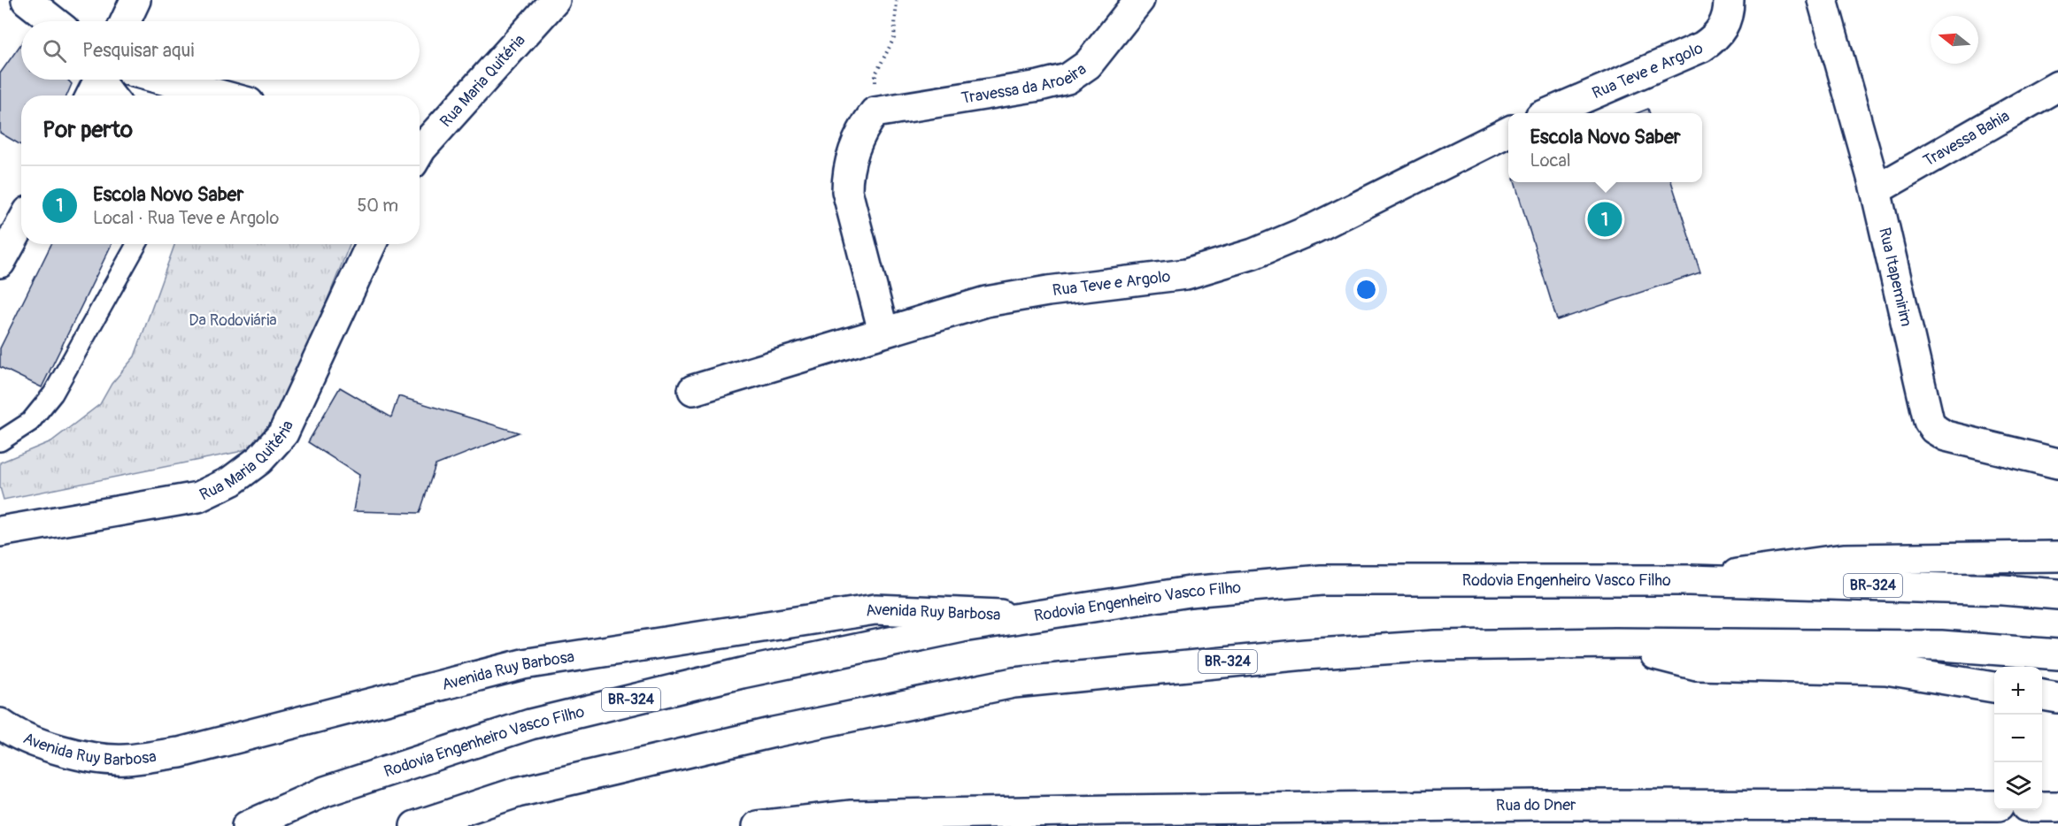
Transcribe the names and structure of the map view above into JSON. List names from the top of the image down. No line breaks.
{"streets":{"main road":["Rua Teve e Argolo","Rua Maria Quitéria","Travessa da Aroeira","Travessa Bahia","Rua Itapemirim","Rodovia Engenheiro Vasco Filho","BR-324","Avenida Ruy Barbosa","Rua do Dner"]},"crossings":[["Travessa Bahia","Rua Itapemirim"],["Rodovia Engenheiro Vasco Filho","Avenida Ruy Barbosa"]],"parks":["Da Rodoviária"],"north":"left","page":{"search":"Pesquisar aqui","heading":"Por perto","popup":["Escola Novo Saber","Local"],"list":[{"mark":"1","name":"Escola Novo Saber","note":"Local · Rua Teve e Argolo","value":"50 m"}],"pins":"1","map_buttons":["+","−"]}}
